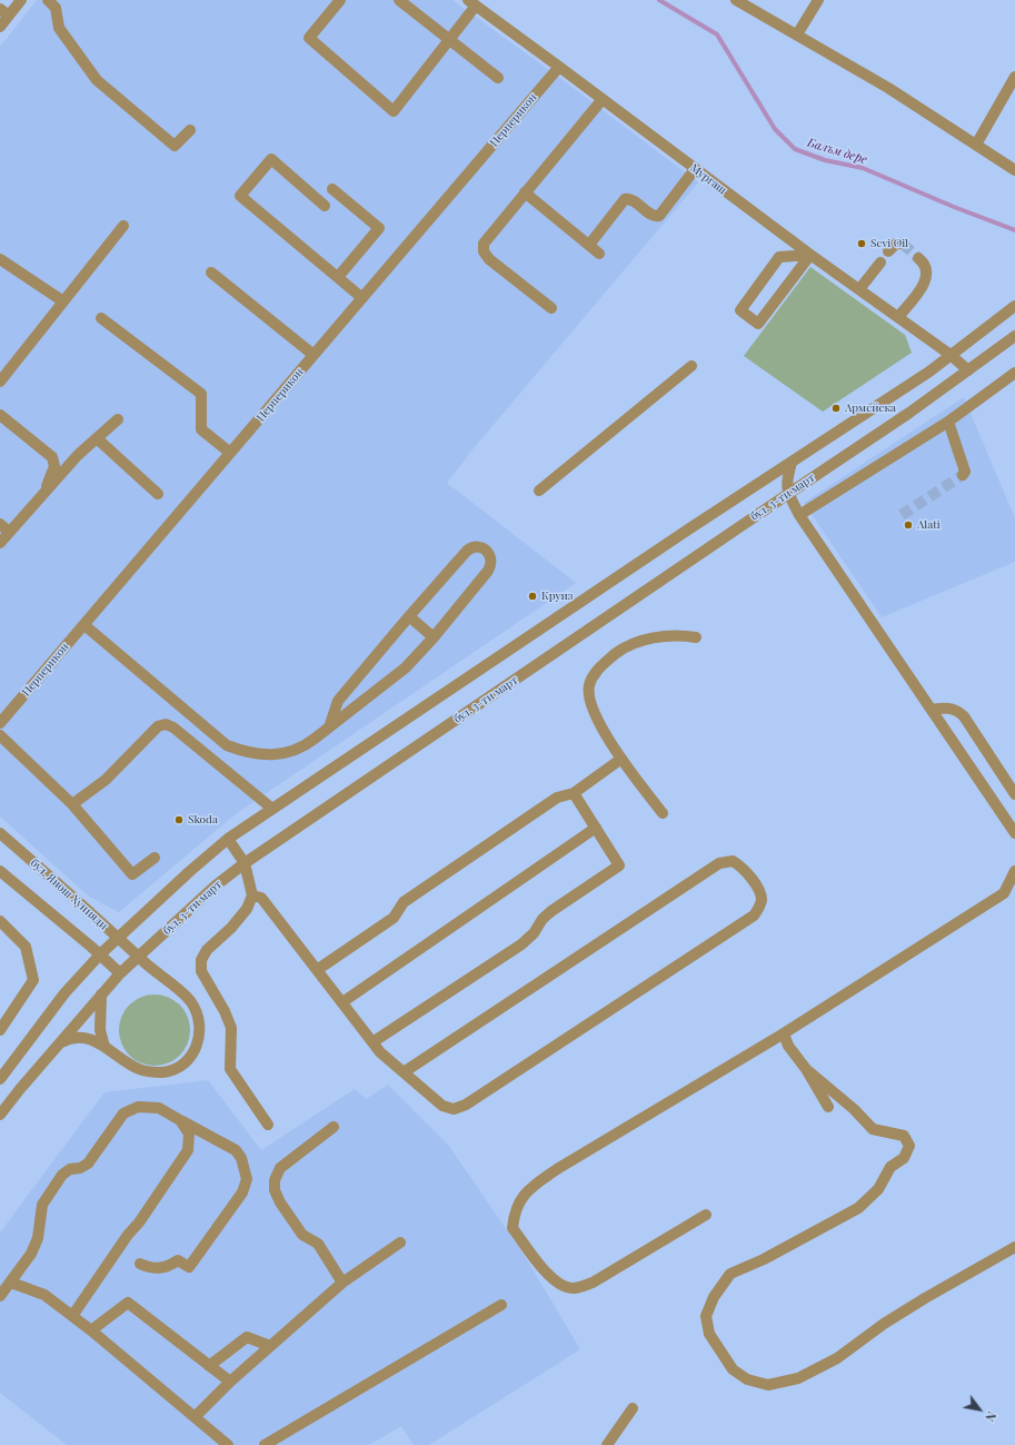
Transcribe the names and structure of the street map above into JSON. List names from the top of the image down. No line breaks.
{"streets":{"street":["Перперикон","Мургаш","бул. 3-ти март","бул. Янош Хунияди"]},"crossings":[["Перперикон","Мургаш"],["Мургаш","бул. 3-ти март"],["бул. 3-ти март","бул. Янош Хунияди"]],"water":["Балъм дере"],"places":["Sevi Oil","Армейска","Alati","Круиз","Skoda"],"north":"bottom right"}
